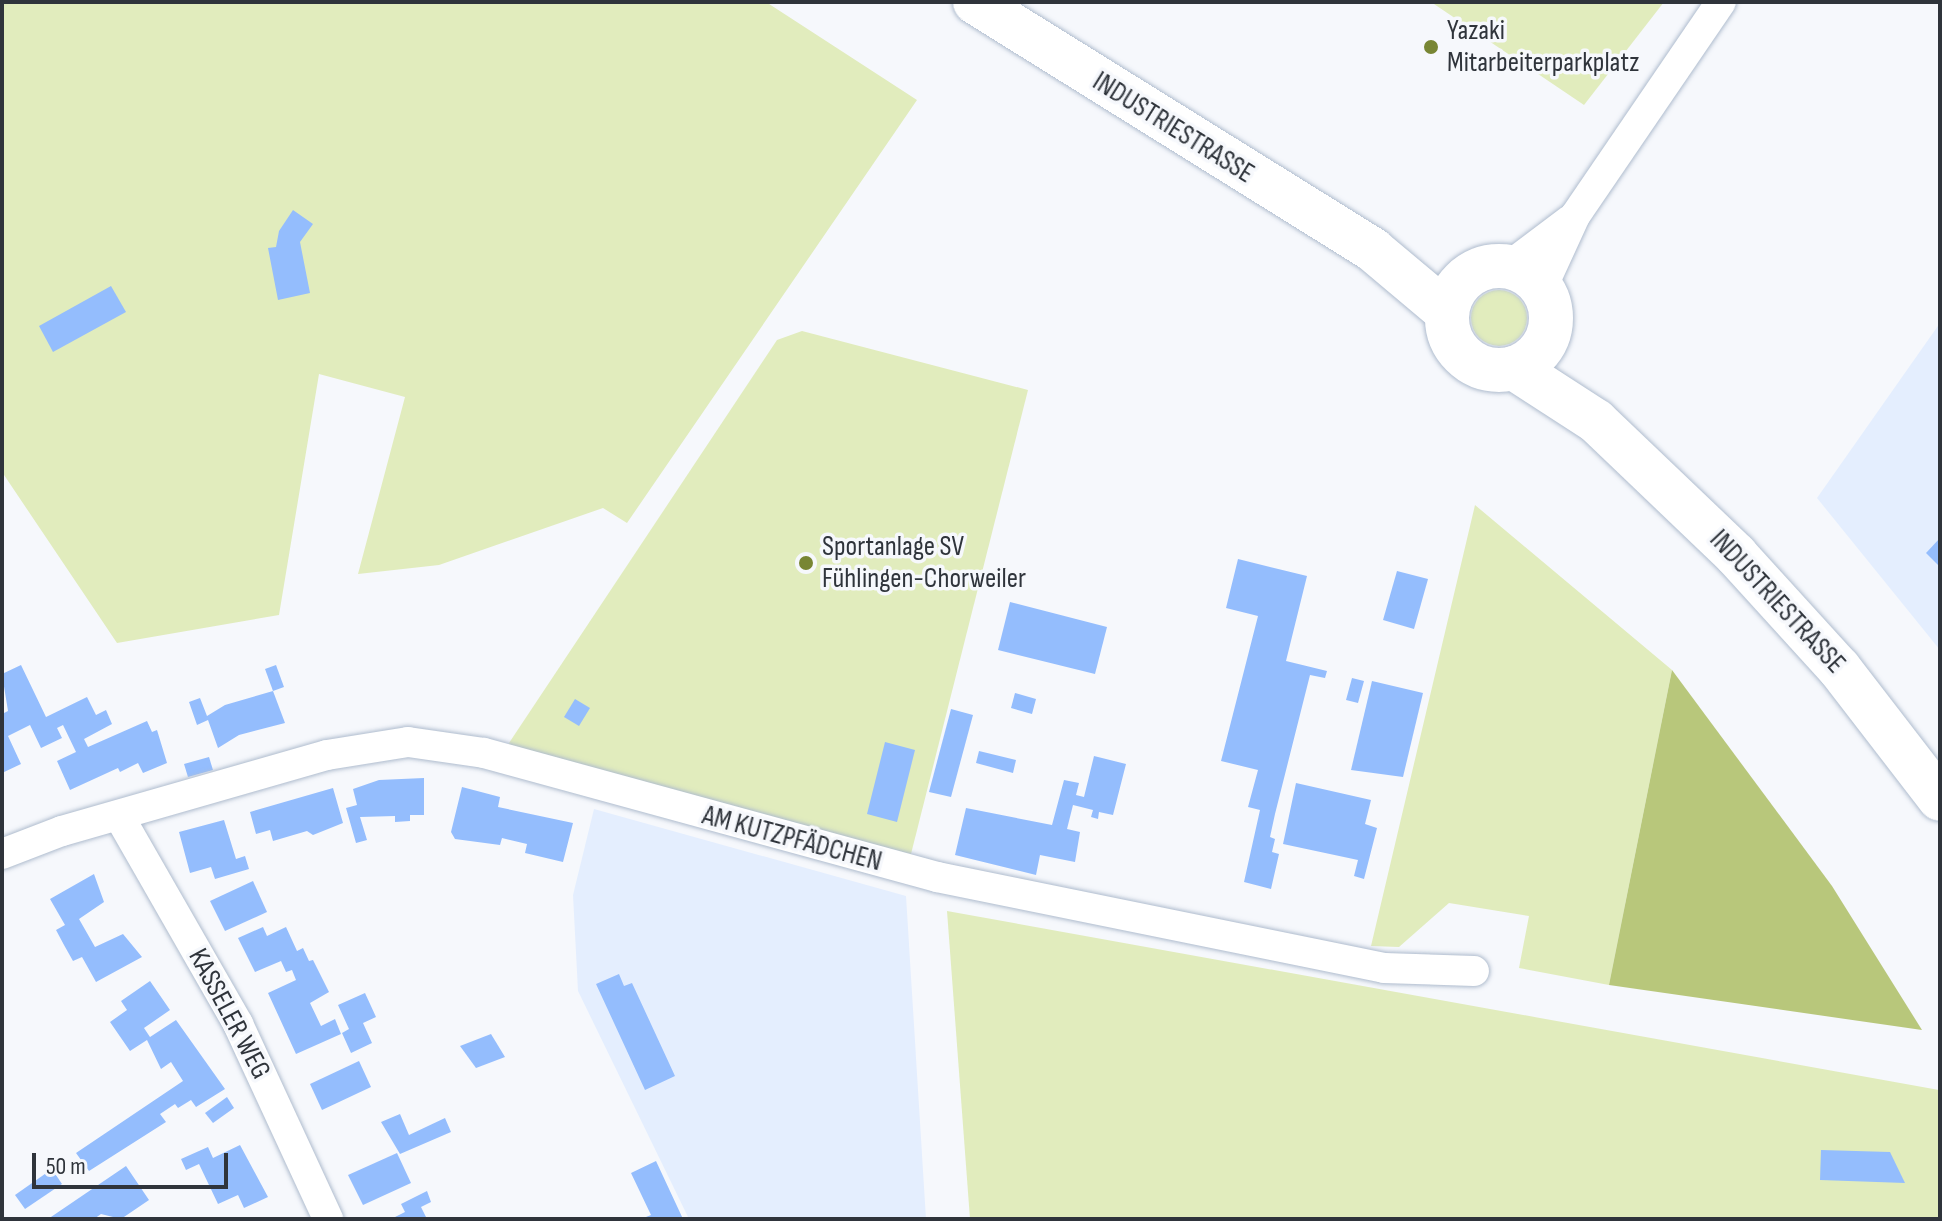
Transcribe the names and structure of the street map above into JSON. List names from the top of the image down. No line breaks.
{"streets":{"main road":["INDUSTRIESTRASSE"],"street":["AM KUTZPFÄDCHEN","KASSELER WEG"]},"crossings":[["AM KUTZPFÄDCHEN","KASSELER WEG"]],"places":["Yazaki Mitarbeiterparkplatz","Sportanlage SV Fühlingen-Chorweiler"],"scale_bar":"50 m"}
